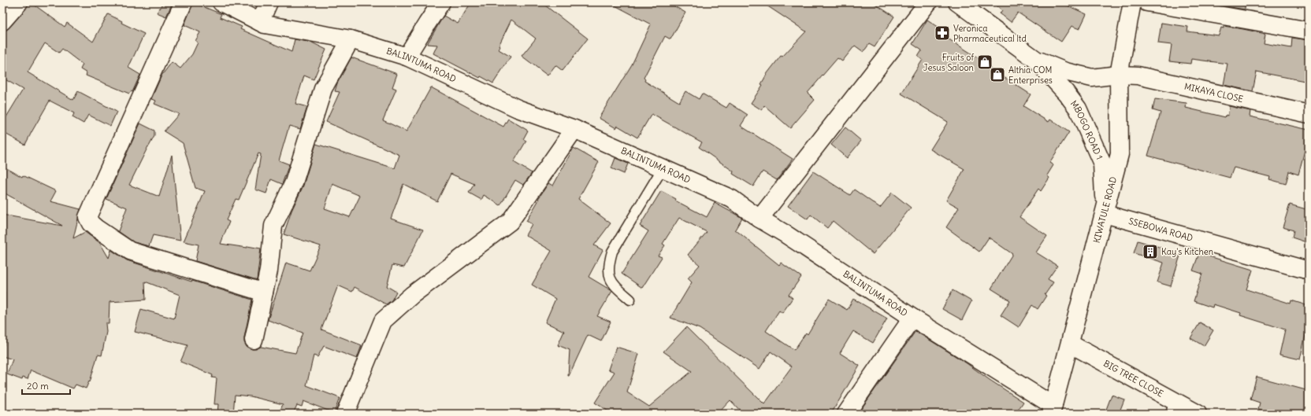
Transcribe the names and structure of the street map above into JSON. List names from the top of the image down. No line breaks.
{"streets":{"street":["BALINTUMA ROAD","MIKAYA CLOSE","MBOGO ROAD 1","KIWATULE ROAD","SSEBOWA ROAD","BIG TREE CLOSE"]},"crossings":[["BALINTUMA ROAD","KIWATULE ROAD"],["MIKAYA CLOSE","MBOGO ROAD 1"],["MIKAYA CLOSE","KIWATULE ROAD"],["MBOGO ROAD 1","KIWATULE ROAD"],["MBOGO ROAD 1","SSEBOWA ROAD"],["KIWATULE ROAD","SSEBOWA ROAD"],["KIWATULE ROAD","BIG TREE CLOSE"]],"places":{"pharmacy":["Veronica Pharmaceutical ltd"],"shop":["Fruits of Jesus Saloon","Althia COM Enterprises"],"building":["Kay's Kitchen"]},"scale_bar":"20 m"}
